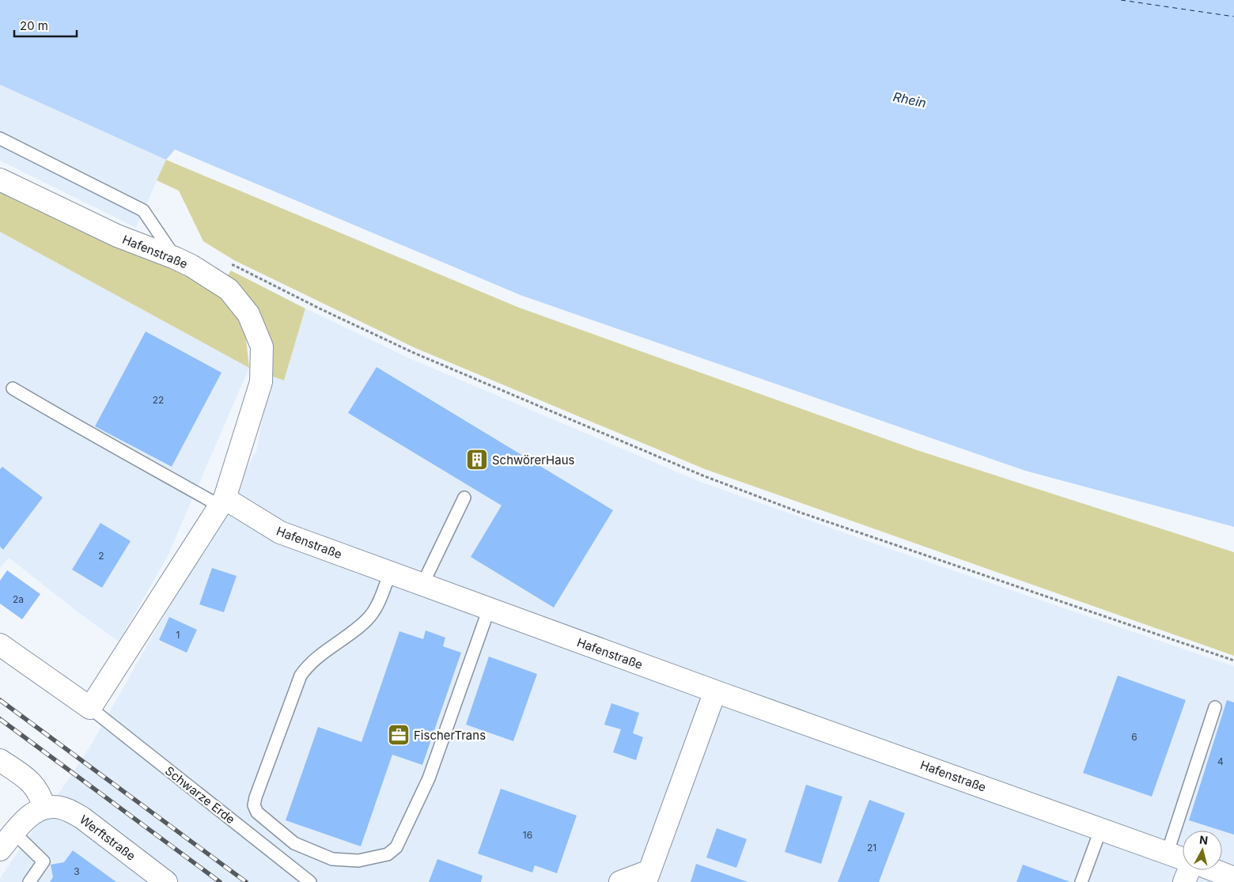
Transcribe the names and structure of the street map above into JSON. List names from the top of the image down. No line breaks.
{"streets":{"street":["Hafenstraße","Schwarze Erde","Werftstraße"]},"water":["Rhein"],"places":{"building":["SchwörerHaus"],"office":["FischerTrans"]},"house_numbers":["22","2","2a","1","6","4","16","21","3"],"scale_bar":"20 m","north":"top"}
